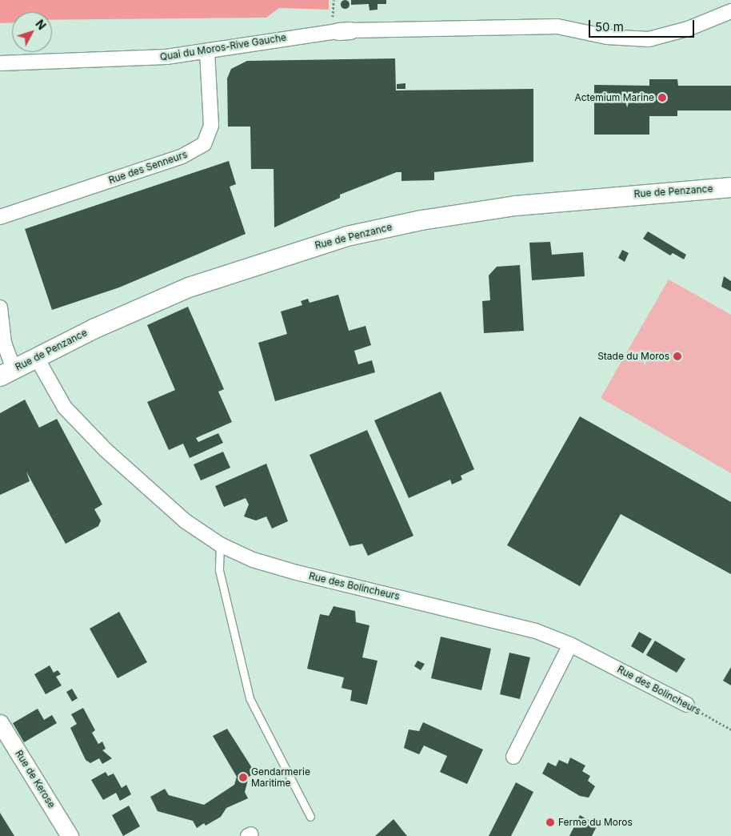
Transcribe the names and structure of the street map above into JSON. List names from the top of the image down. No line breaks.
{"streets":{"main road":["Rue de Penzance"],"street":["Quai du Moros-Rive Gauche","Rue des Senneurs","Rue des Bolincheurs","Rue de Kerose"]},"crossings":[["Quai du Moros-Rive Gauche","Rue des Senneurs"],["Rue de Penzance","Rue des Bolincheurs"]],"places":["Actemium Marine","Stade du Moros","Gendarmerie Maritime","Ferme du Moros"],"scale_bar":"50 m","north":"top right"}
